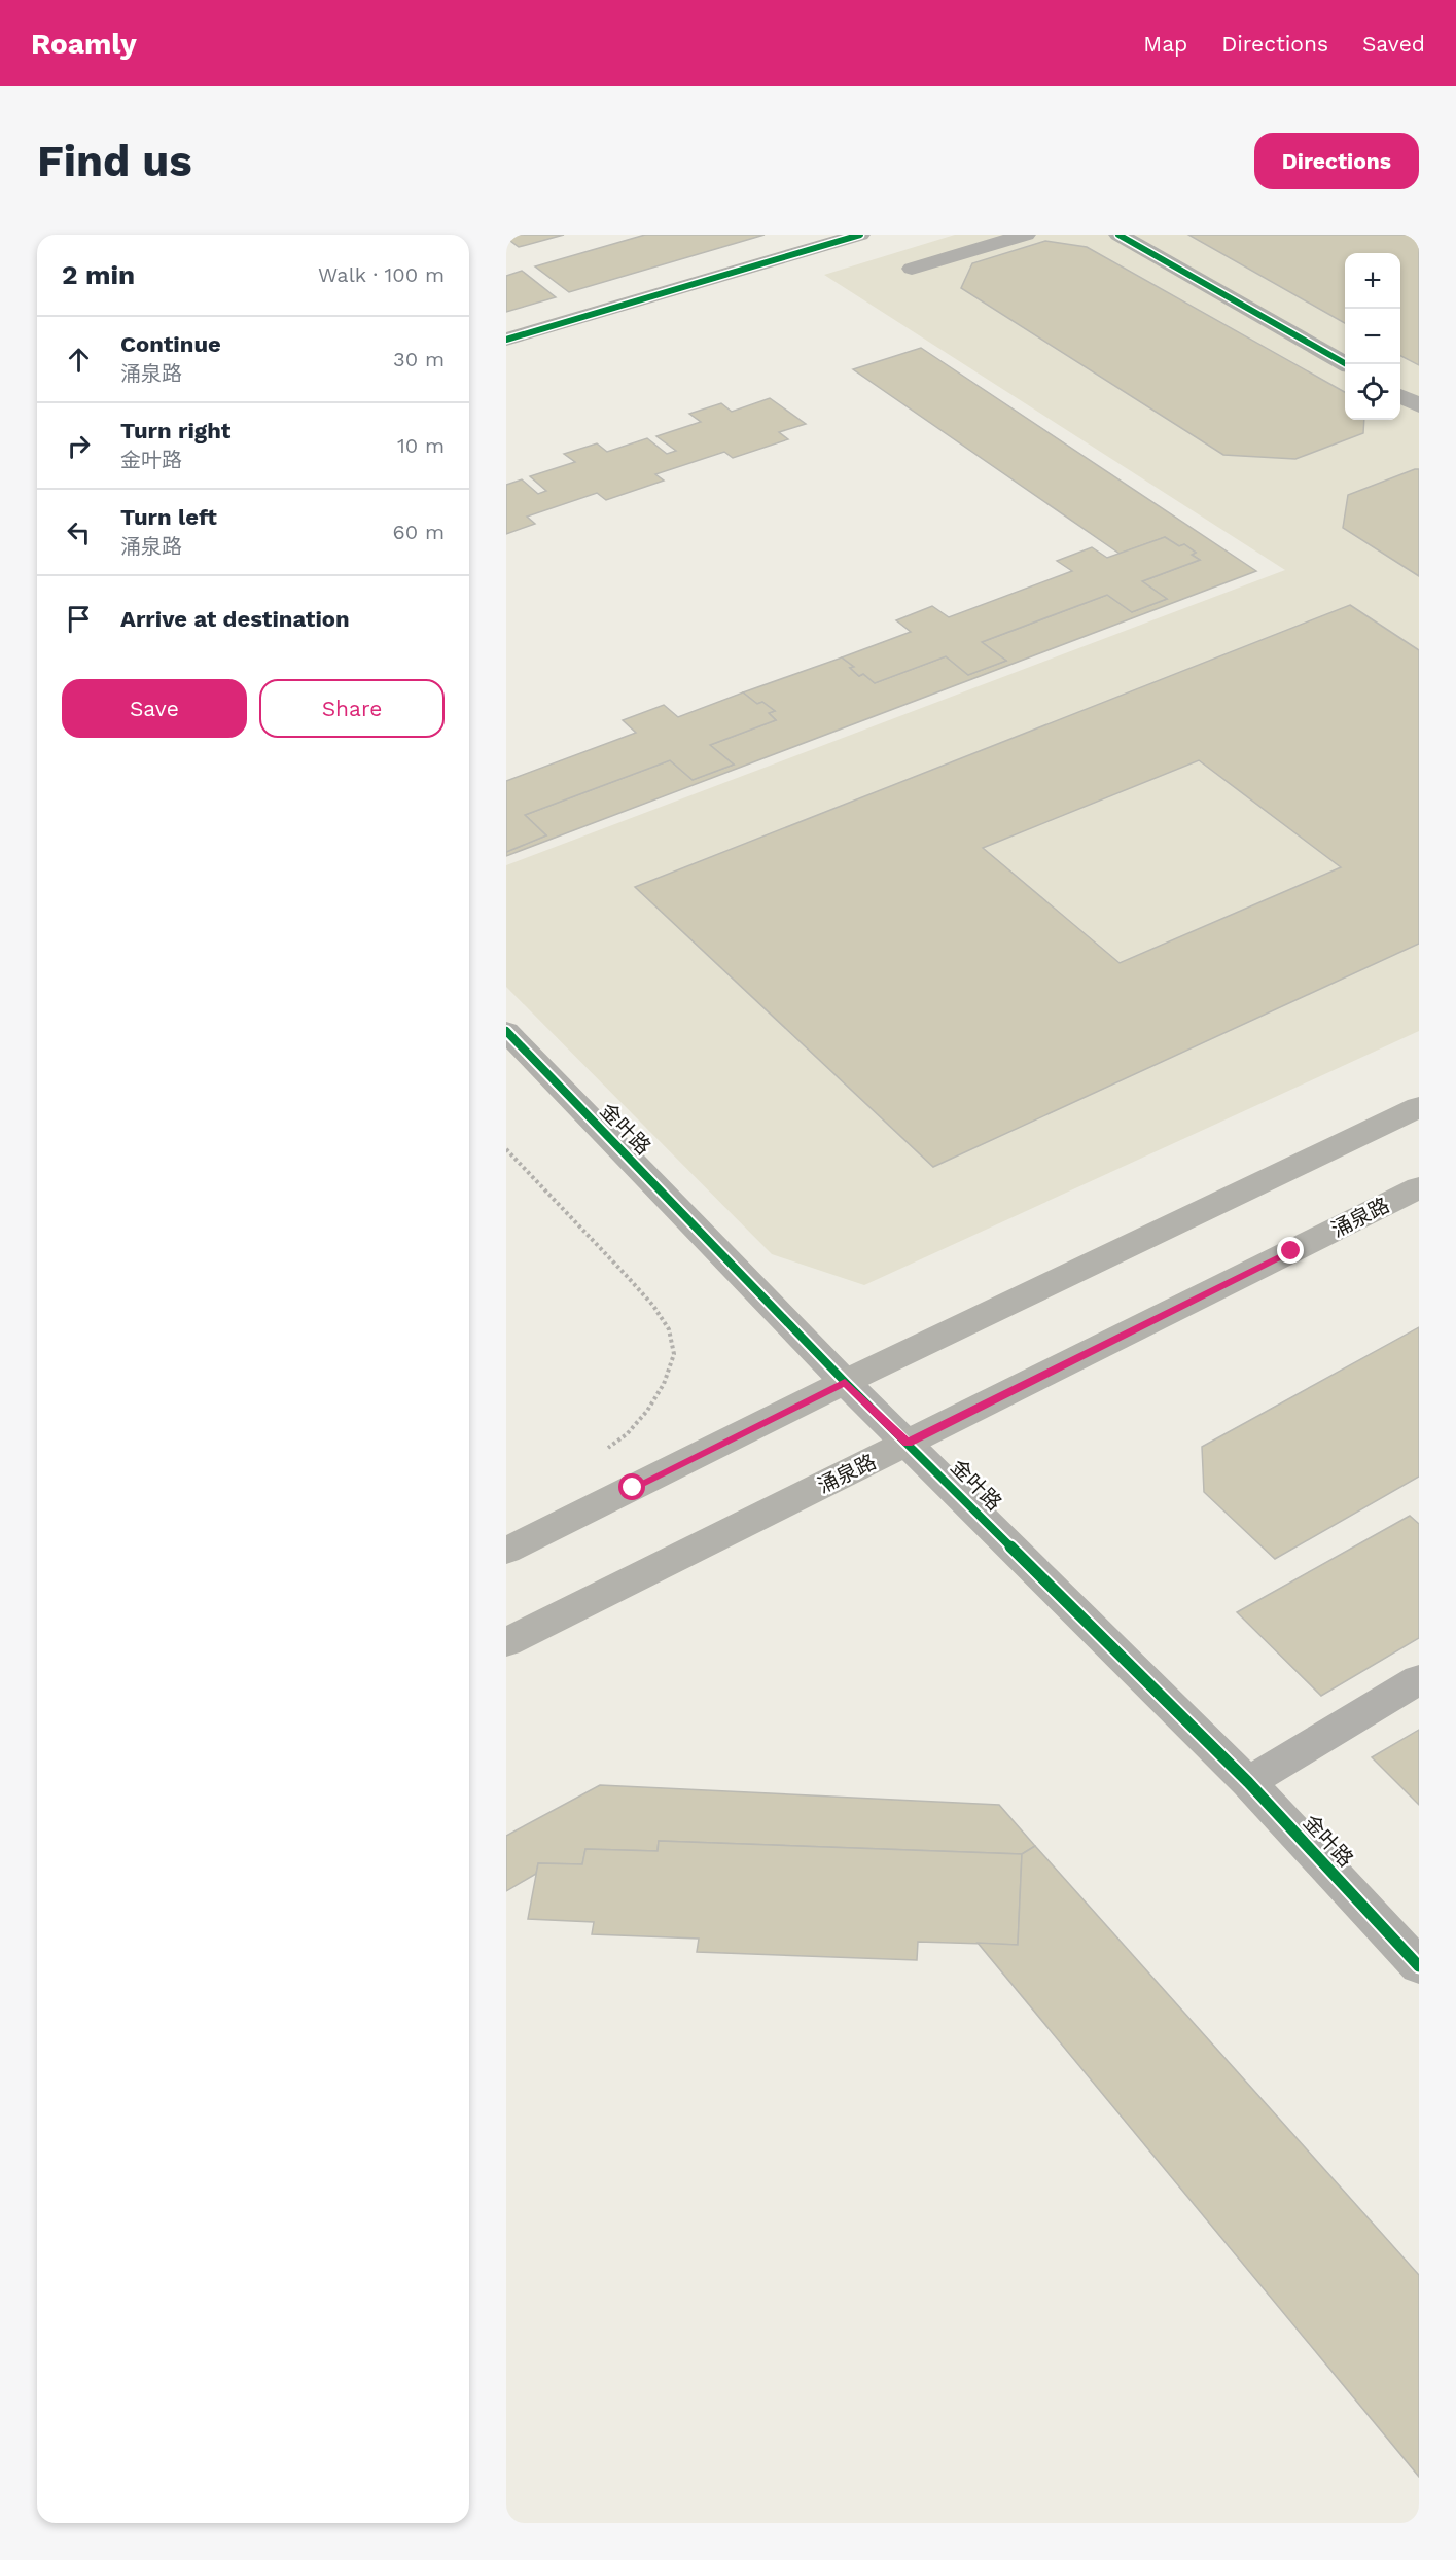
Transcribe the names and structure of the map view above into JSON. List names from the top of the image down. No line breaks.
{"streets":{"main road":["涌泉路"],"street":["金叶路"]},"crossings":[["金叶路","涌泉路"]],"page":{"header":"Roamly","nav":["Map","Directions","Saved"],"buttons":["Directions",["Save","Share"]],"title":"Find us","heading":["2 min","Walk · 100 m"],"map_buttons":["+","−"],"list":[["Continue","涌泉路","30 m"],["Turn right","金叶路","10 m"],["Turn left","涌泉路","60 m"],"Arrive at destination"]}}
